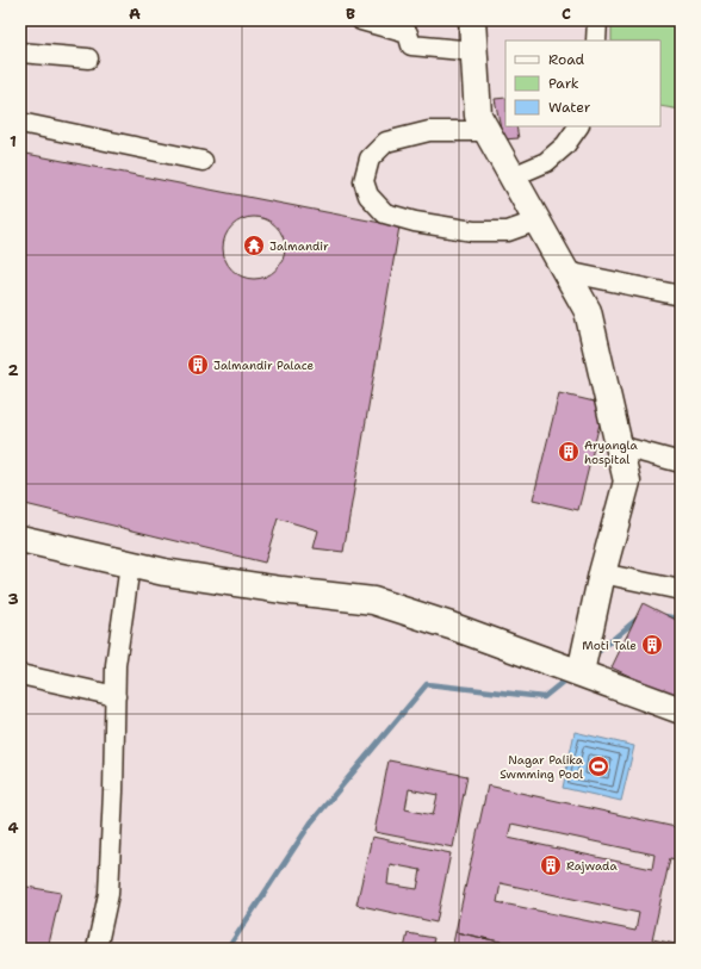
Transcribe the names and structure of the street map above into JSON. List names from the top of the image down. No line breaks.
{"places":{"temple":["Jalmandir"],"building":["Jalmandir Palace","Aryangla hospital","Moti Tale","Rajwada"],"sports":["Nagar Palika Swmming Pool"]},"legend":["Road","Park","Water"],"grid":{"columns":["A","B","C"],"rows":["1","2","3","4"]}}
